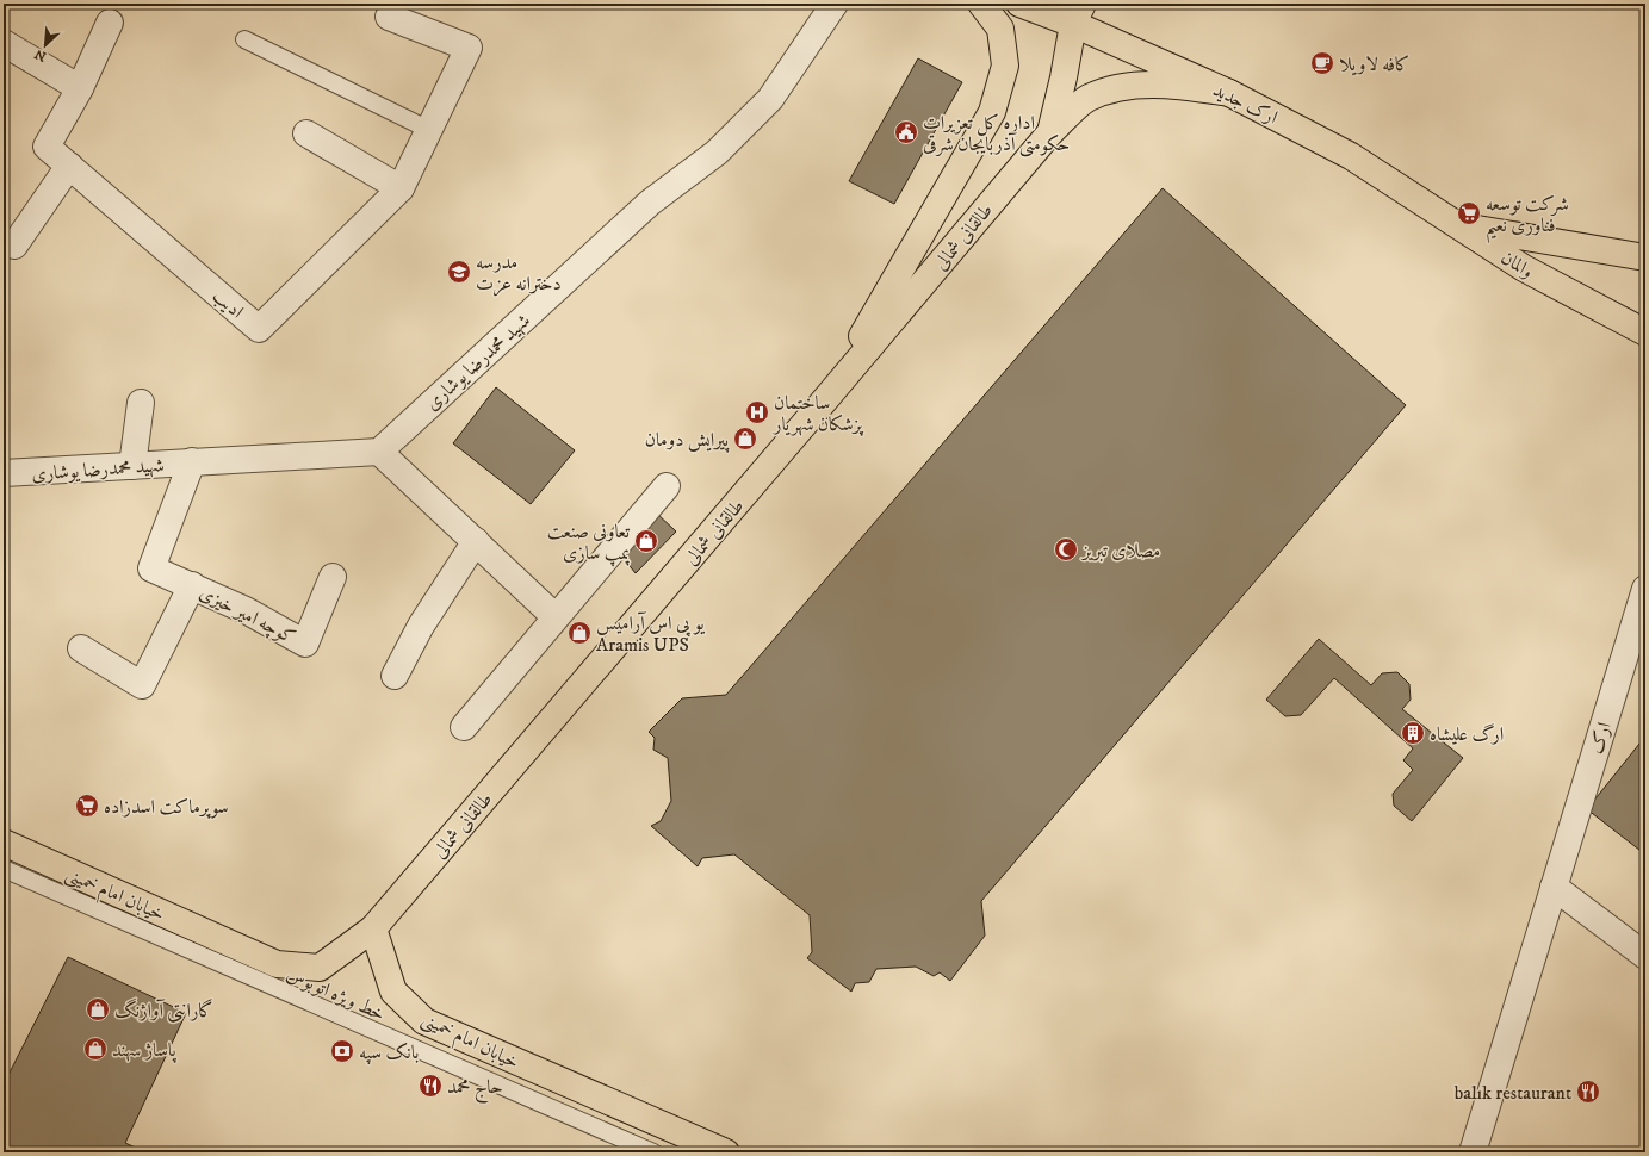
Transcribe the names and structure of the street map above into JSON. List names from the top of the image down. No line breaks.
{"streets":{"main road":["ارک جدید","طالقانی شمالی","والمان","خیابان امام خمینی"],"street":["ادیب","شهید محمدرضا یوشاری","کوچه امیر خیزی","ارک"],"lane":["خط ویژه اتوبوس"]},"crossings":[["ارک جدید","طالقانی شمالی"],["ارک جدید","والمان"],["طالقانی شمالی","خیابان امام خمینی"],["شهید محمدرضا یوشاری","کوچه امیر خیزی"]],"places":{"cafe":["کافه لاویلا"],"public building":["اداره کل تعزیرات حکومتی آذربایجان شرقی"],"supermarket":["شرکت توسعه فناوری نعیم","سوپرماکت اسدزاده"],"school or university":["مدرسه دخترانه عزت"],"hospital":["ساختمان پزشکان شهریار"],"shop":["پیرایش دومان","تعاونی صنعت پمپ سازی","یو پی اس آرامیس Aramis UPS","گارانتی آواژنگ","پاساژ سهند"],"mosque":["مصلای تبریز"],"building":["ارگ علیشاه"],"bank":["بانک سپه"],"restaurant":["حاج محمد","balık restaurant"]},"north":"bottom left"}
